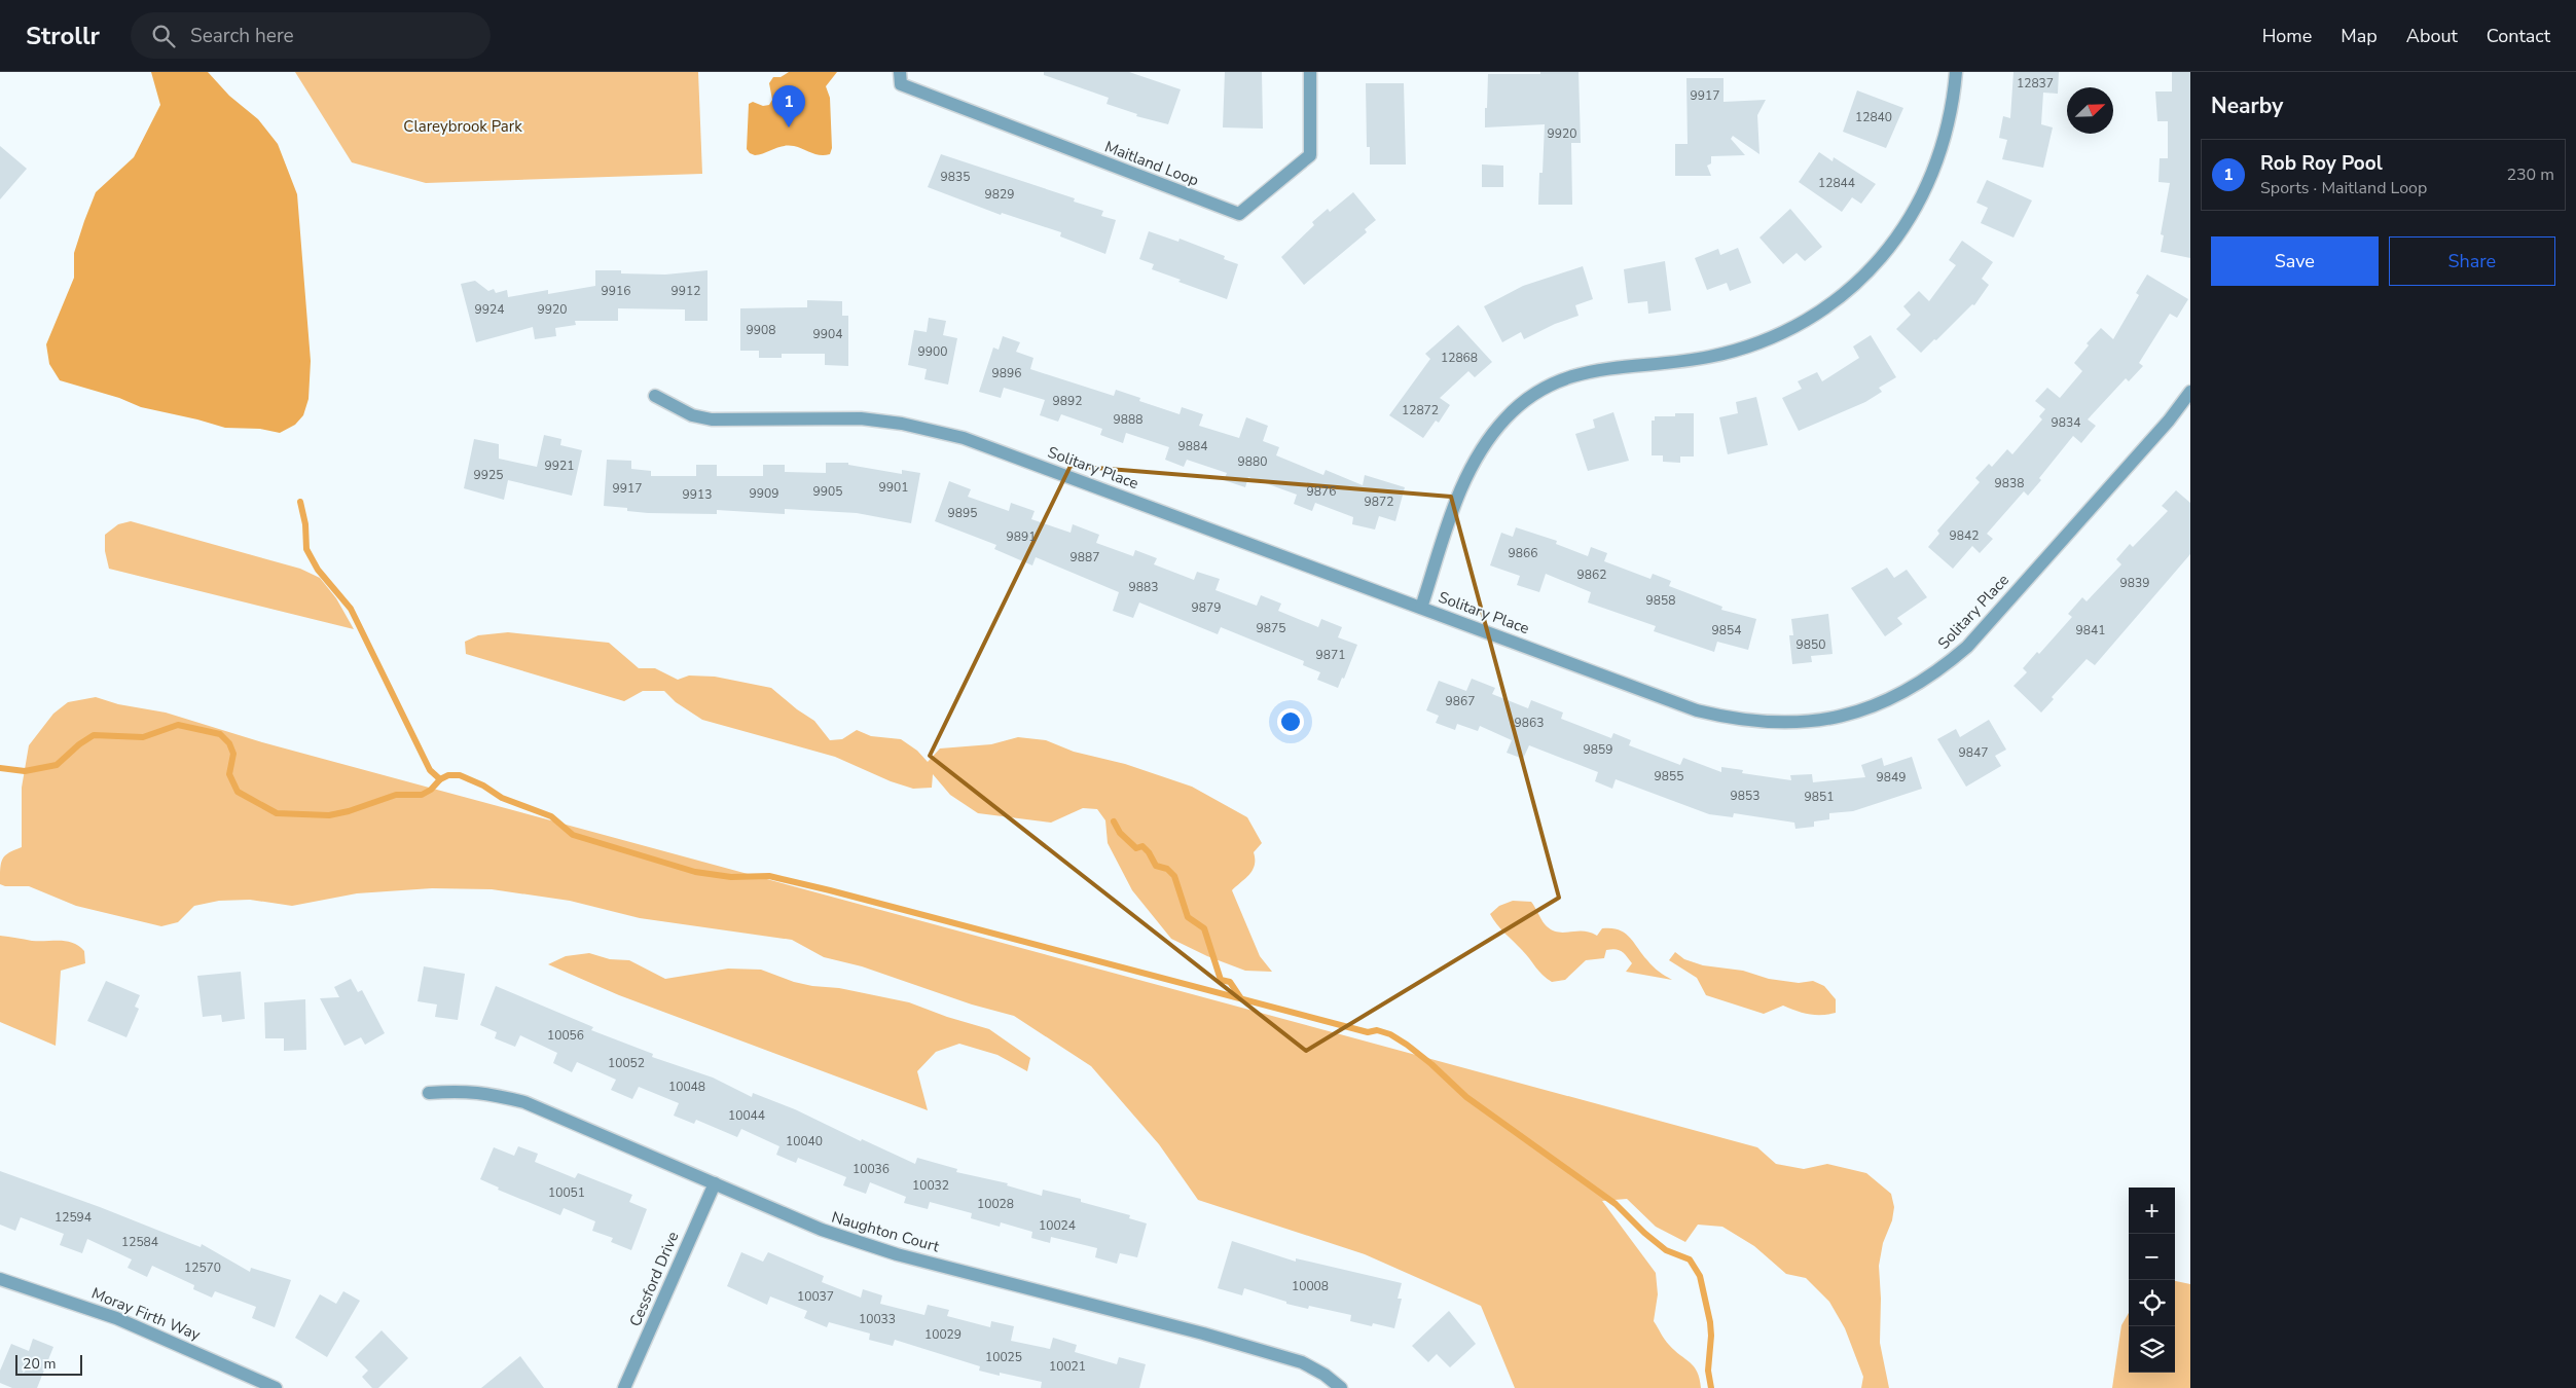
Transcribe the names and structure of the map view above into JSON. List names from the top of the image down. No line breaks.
{"streets":{"street":["Maitland Loop","Solitary Place","Naughton Court","Cessford Drive","Moray Firth Way"]},"crossings":[["Naughton Court","Cessford Drive"]],"parks":["Clareybrook Park"],"house_numbers":["12837","9917","12840","9920","9835","12844","9829","9916","9912","9924","9920","9908","9904","9900","12868","9896","9892","12872","9888","9834","9884","9880","9921","9925","9838","9901","9917","9905","9876","9909","9913","9872","9895","9842","9891","9866","9887","9862","9839","9883","9858","9879","9875","9854","9841","9850","9871","9867","9863","9859","9847","9855","9849","9853","9851","10056","10052","10048","10044","10040","10036","10032","10051","10028","12594","10024","12584","12570","10008","10037","10033","10029","10025","10021"],"scale_bar":"20 m","north":"top right","page":{"header":"Strollr","search":"Search here","nav":["Home","Map","About","Contact"],"heading":"Nearby","pins":"1","list":[{"mark":"1","name":"Rob Roy Pool","note":"Sports · Maitland Loop","value":"230 m"}],"buttons":["Save","Share"],"map_buttons":["+","−"],"scale":"20 m"}}
